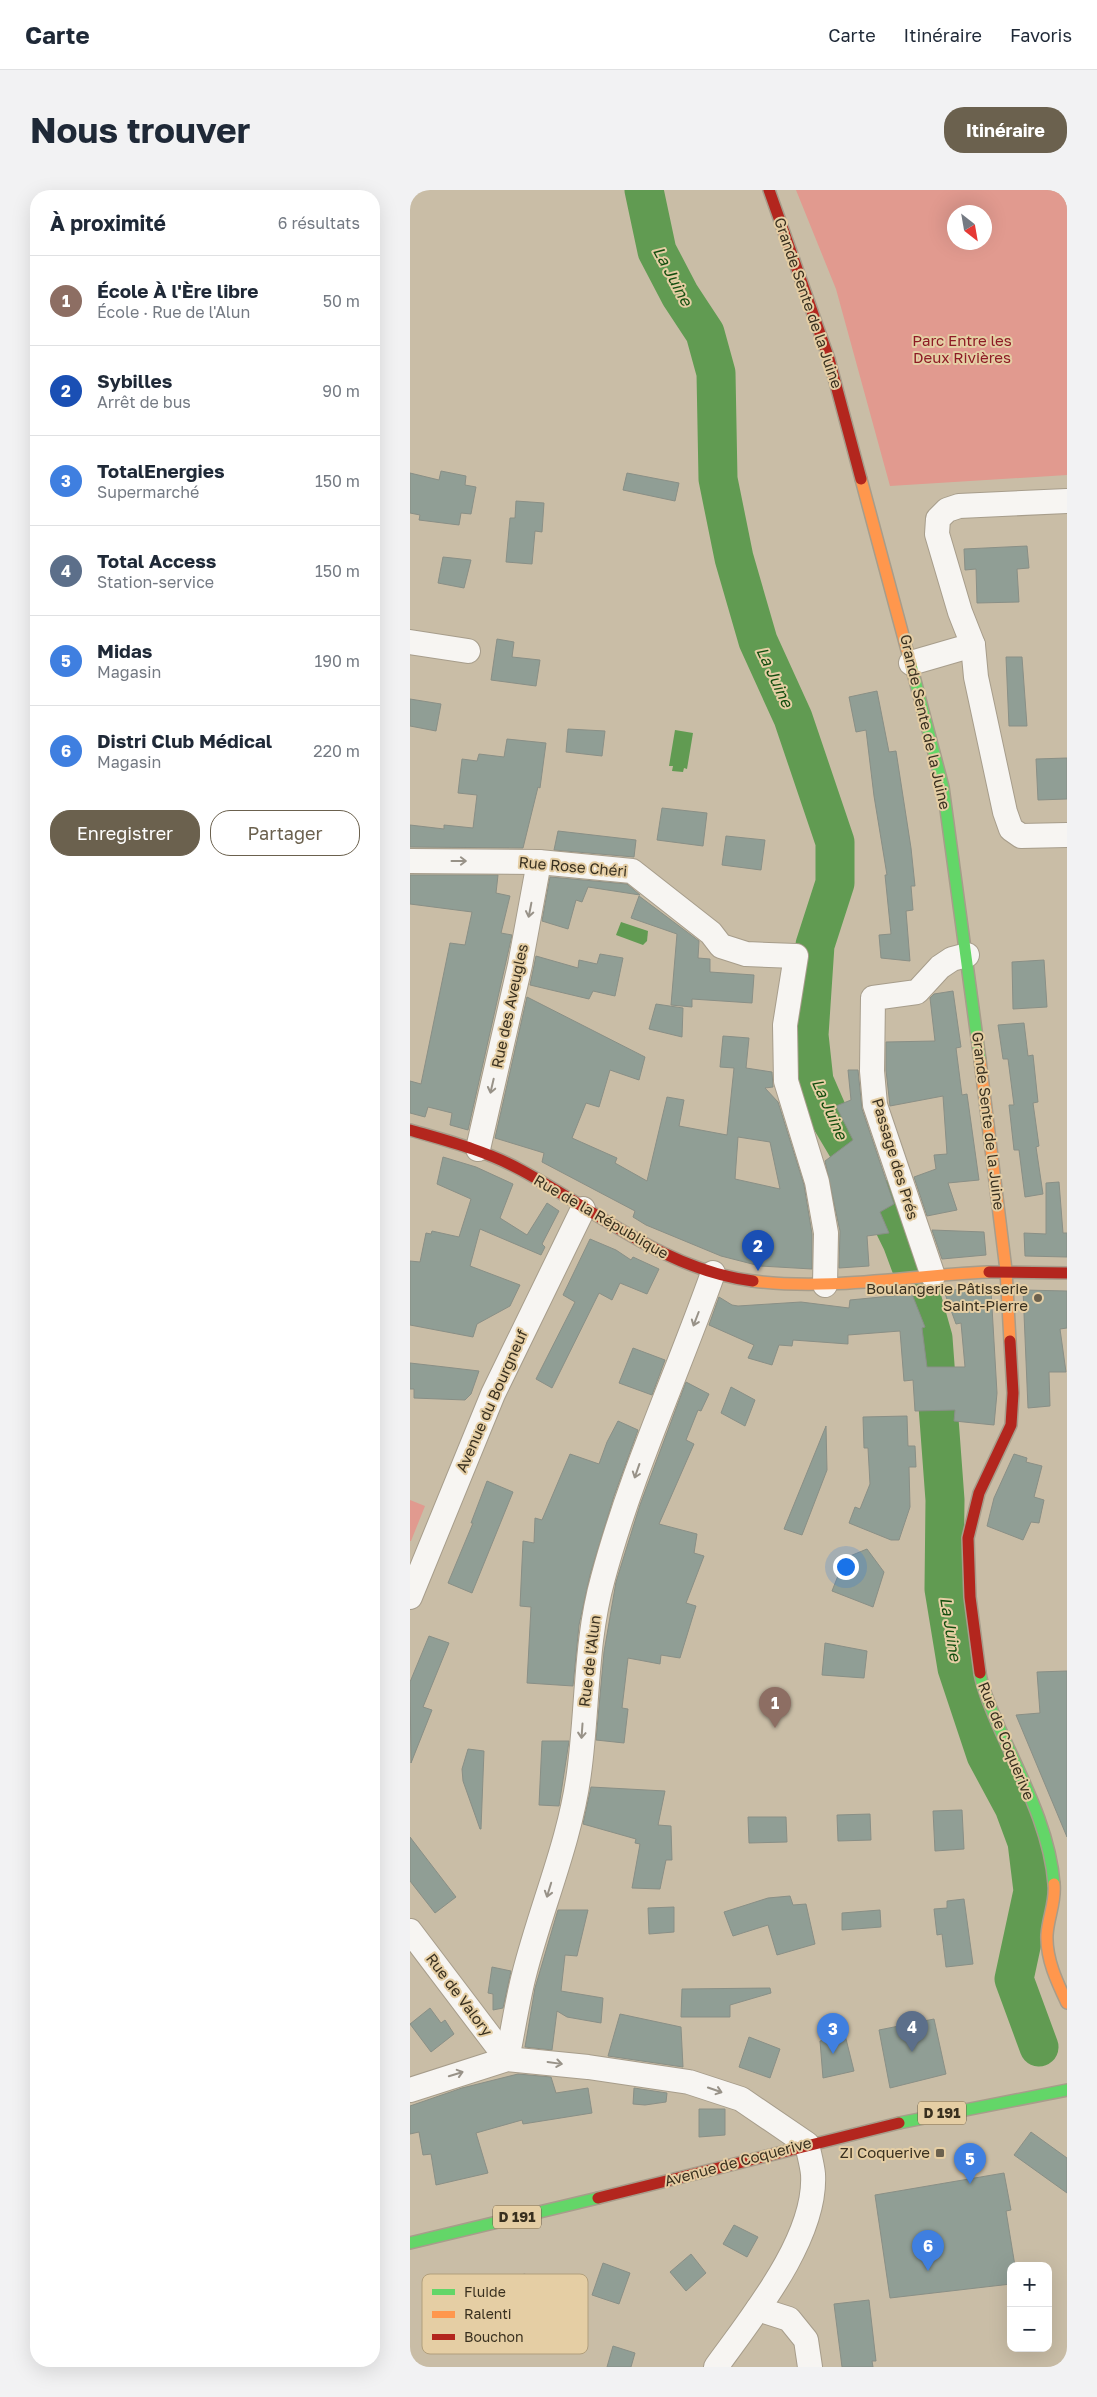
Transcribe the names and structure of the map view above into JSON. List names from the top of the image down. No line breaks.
{"streets":{"street":["Grande Sente de la Juine","Rue Rose Chéri","Rue des Aveugles","Passage des Prés","Rue de la République","Avenue du Bourgneuf","Rue de l'Alun","Rue de Coquerive","Rue de Valory","D 191","Avenue de Coquerive"]},"crossings":[["Grande Sente de la Juine","Passage des Prés"],["Grande Sente de la Juine","Rue de la République"],["Grande Sente de la Juine","Rue de Coquerive"],["Rue Rose Chéri","Rue des Aveugles"],["Rue Rose Chéri","Rue de la République"],["Rue des Aveugles","Rue de la République"],["Passage des Prés","Rue de la République"],["Rue de la République","Avenue du Bourgneuf"],["Rue de la République","Rue de l'Alun"],["Rue de la République","Rue de Coquerive"],["Rue de l'Alun","Rue de Valory"]],"one_way":["Rue des Aveugles","Rue de l'Alun"],"water":["La Juine"],"parks":["Parc Entre les Deux Rivières"],"places":{"other":["Boulangerie Pâtisserie Saint-Pierre"],"transit":["ZI Coquerive"]},"legend":["Fluide","Ralenti","Bouchon"],"north":"bottom right","page":{"header":"Carte","nav":["Carte","Itinéraire","Favoris"],"buttons":["Itinéraire",["Enregistrer","Partager"]],"title":"Nous trouver","heading":["À proximité","6 résultats"],"list":[{"mark":"1","name":"École À l'Ère libre","note":"École · Rue de l'Alun","value":"50 m"},{"mark":"2","name":"Sybilles","note":"Arrêt de bus","value":"90 m"},{"mark":"3","name":"TotalEnergies","note":"Supermarché","value":"150 m"},{"mark":"4","name":"Total Access","note":"Station-service","value":"150 m"},{"mark":"5","name":"Midas","note":"Magasin","value":"190 m"},{"mark":"6","name":"Distri Club Médical","note":"Magasin","value":"220 m"}],"pins":["2","1","4","3","5","6"],"map_buttons":["+","−"]}}
